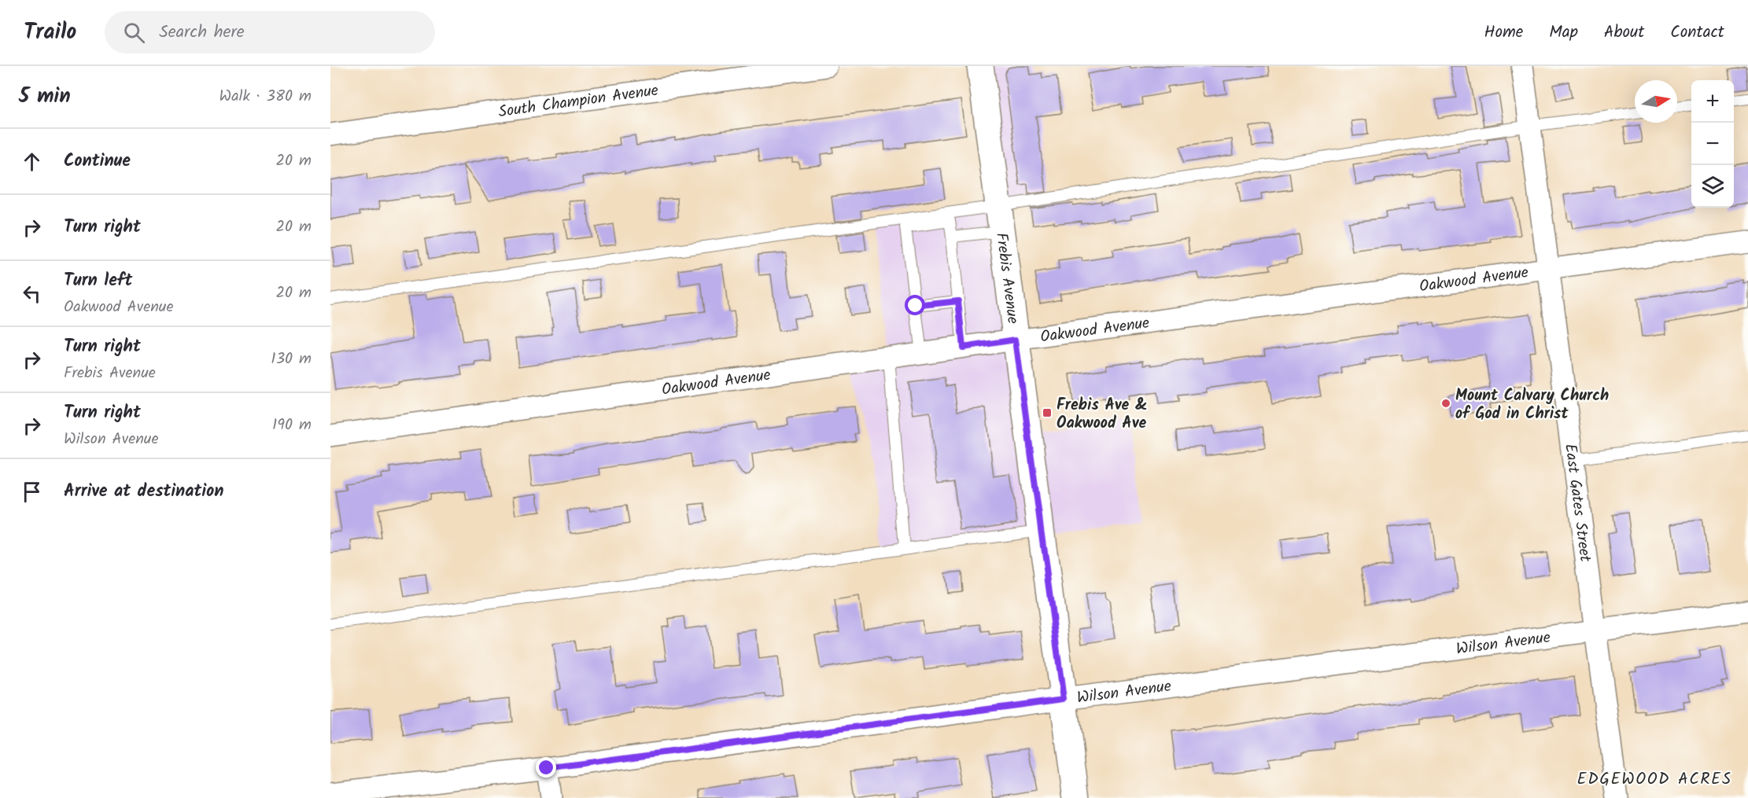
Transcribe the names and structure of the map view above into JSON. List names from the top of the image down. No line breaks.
{"streets":{"main road":["Frebis Avenue"],"street":["South Champion Avenue","Oakwood Avenue","East Gates Street","Wilson Avenue"]},"crossings":[["Frebis Avenue","Oakwood Avenue"],["Frebis Avenue","Wilson Avenue"],["Oakwood Avenue","East Gates Street"],["East Gates Street","Wilson Avenue"]],"districts":["EDGEWOOD ACRES"],"places":{"other":["Mount Calvary Church of God in Christ"],"transit":["Frebis Ave & Oakwood Ave"]},"north":"right","page":{"header":"Trailo","search":"Search here","nav":["Home","Map","About","Contact"],"heading":["5 min","Walk · 380 m"],"map_buttons":["+","−"],"list":[["Continue","20 m"],["Turn right","20 m"],["Turn left","Oakwood Avenue","20 m"],["Turn right","Frebis Avenue","130 m"],["Turn right","Wilson Avenue","190 m"],"Arrive at destination"]}}
